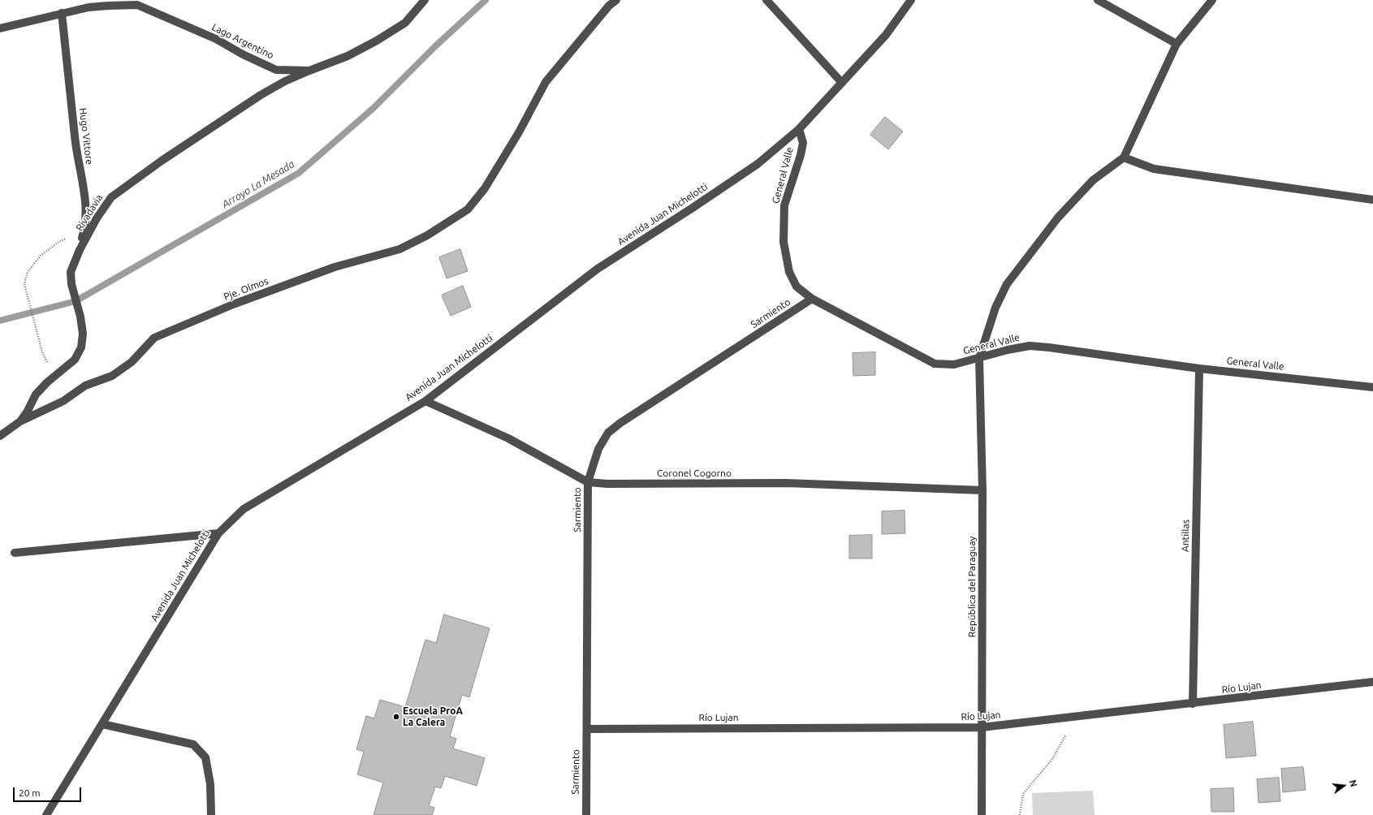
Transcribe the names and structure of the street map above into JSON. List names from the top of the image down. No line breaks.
{"streets":{"street":["Lago Argentino","Hugo Vittore","General Valle","Rivadavia","Avenida Juan Michelotti","Pje. Olmos","Sarmiento","Coronel Cogorno","Antillas","República del Paraguay","Río Lujan"]},"crossings":[["Lago Argentino","Hugo Vittore"],["Lago Argentino","Rivadavia"],["Hugo Vittore","Rivadavia"],["General Valle","Avenida Juan Michelotti"],["General Valle","Sarmiento"],["General Valle","Antillas"],["General Valle","República del Paraguay"],["Rivadavia","Pje. Olmos"],["Avenida Juan Michelotti","Coronel Cogorno"],["Sarmiento","Coronel Cogorno"],["Sarmiento","Río Lujan"],["Coronel Cogorno","República del Paraguay"],["Antillas","Río Lujan"],["República del Paraguay","Río Lujan"]],"water":["Arroyo La Mesada"],"places":["Escuela ProA La Calera"],"scale_bar":"20 m","north":"right"}
